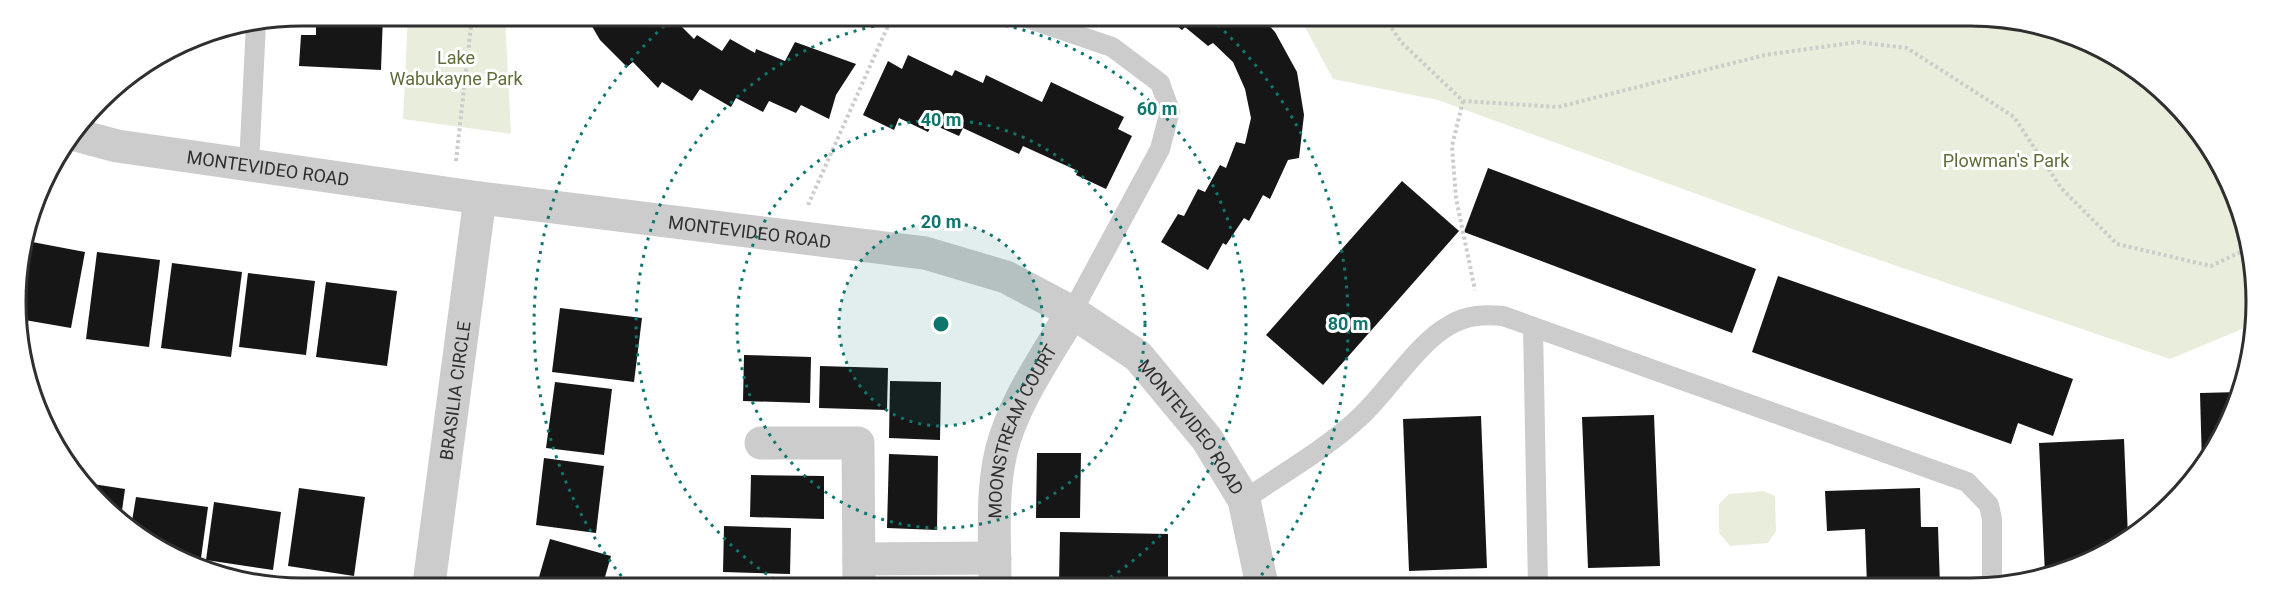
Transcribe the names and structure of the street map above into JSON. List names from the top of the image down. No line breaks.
{"streets":{"street":["MONTEVIDEO ROAD","BRASILIA CIRCLE","MOONSTREAM COURT"]},"crossings":[["MONTEVIDEO ROAD","BRASILIA CIRCLE"],["MONTEVIDEO ROAD","MOONSTREAM COURT"]],"parks":["Lake Wabukayne Park","Plowman's Park"],"rings":["60 m","40 m","20 m","80 m"]}
